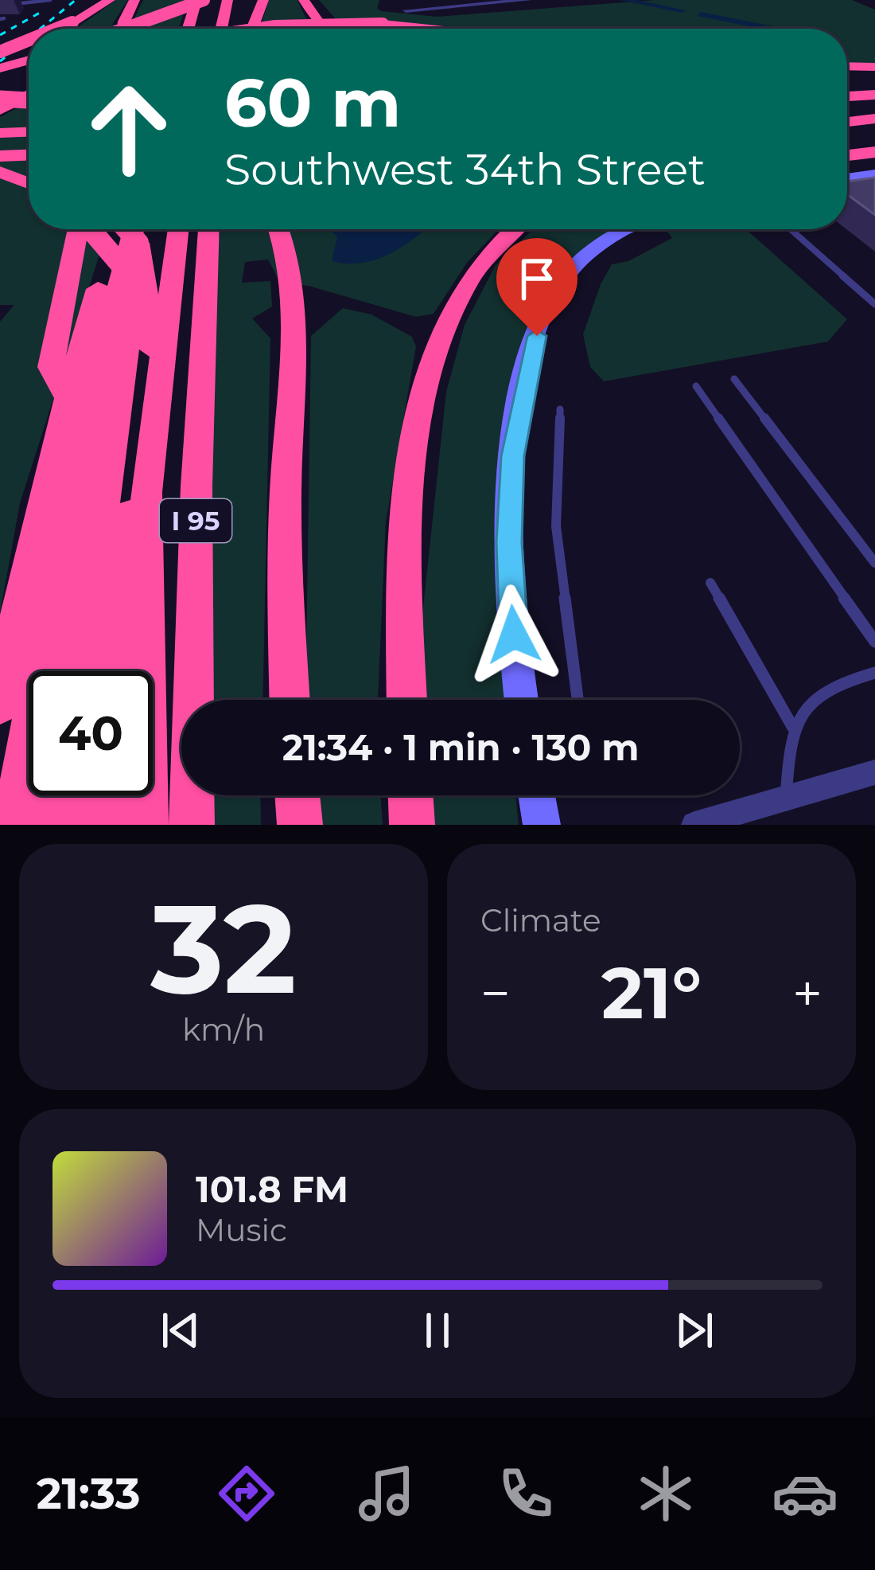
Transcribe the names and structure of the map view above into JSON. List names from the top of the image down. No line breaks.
{"streets":{"highway":["I 95"]},"page":{"turn":["60 m","Southwest 34th Street"],"limit":"40","trip":"21:34 · 1 min · 130 m","tile":[["32","km/h"],"Climate"],"heat":["−","21°","+"],"song":["101.8 FM","Music"],"tabs":"21:33"}}
